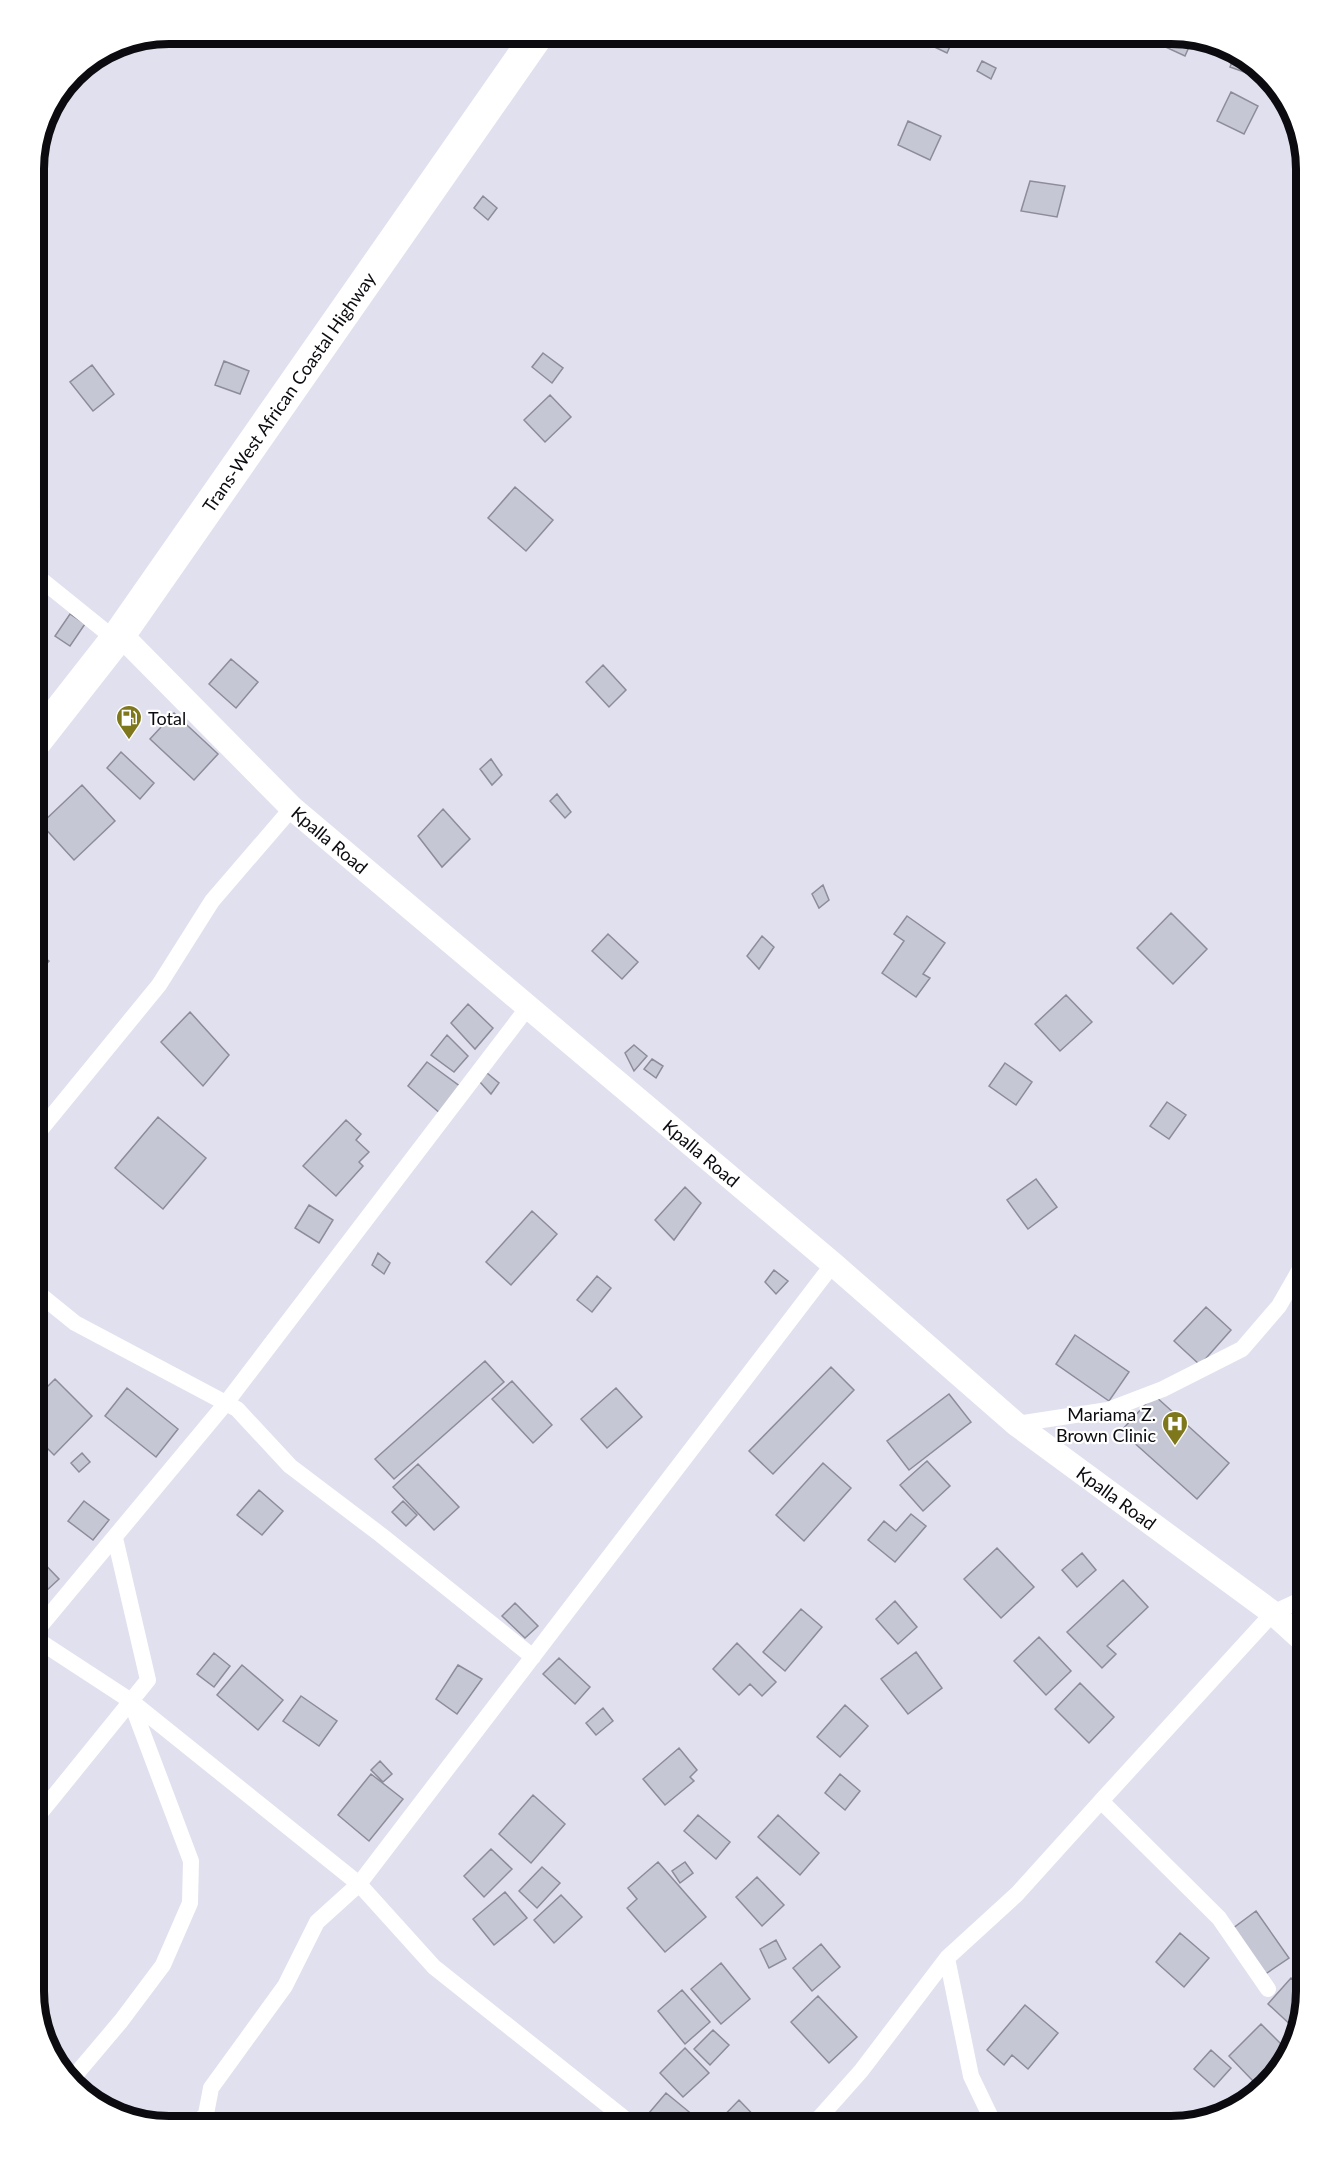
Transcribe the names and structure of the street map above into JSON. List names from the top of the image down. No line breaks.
{"streets":{"highway":["Trans-West African Coastal Highway"],"street":["Kpalla Road"]},"crossings":[["Trans-West African Coastal Highway","Kpalla Road"]],"places":{"fuel station":["Total"],"hospital":["Mariama Z. Brown Clinic"]}}
